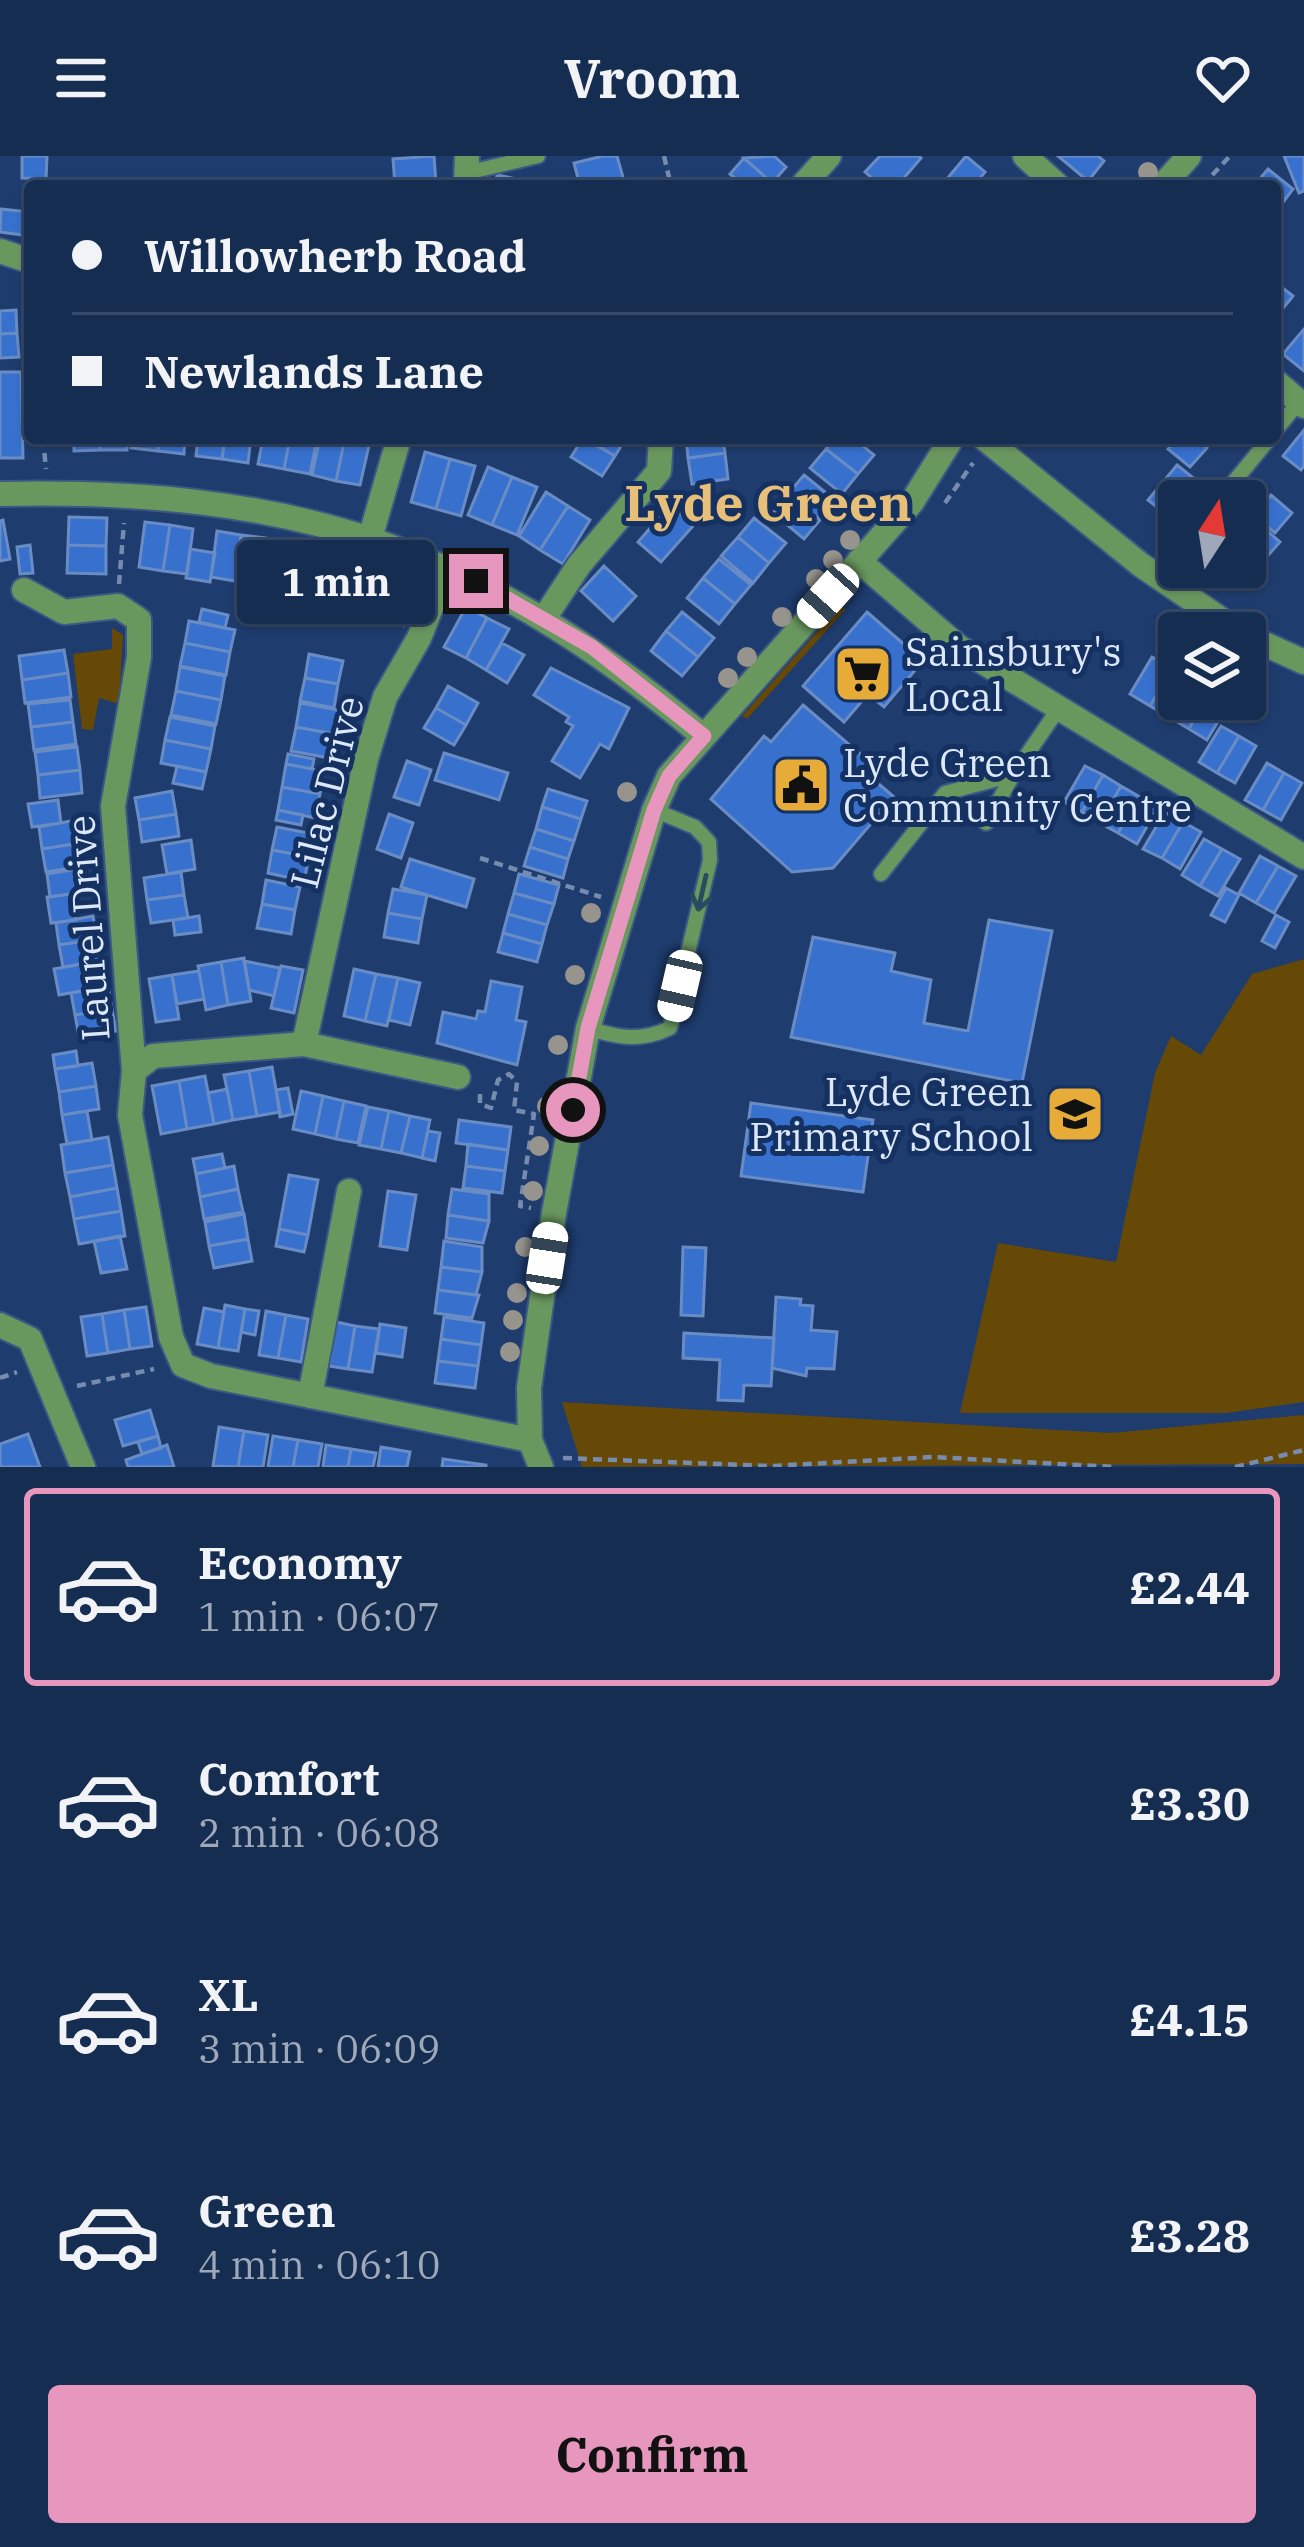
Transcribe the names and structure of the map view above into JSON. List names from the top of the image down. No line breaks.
{"streets":{"street":["Lilac Drive","Laurel Drive"]},"districts":["Lyde Green"],"places":{"supermarket":["Sainsbury's Local"],"public building":["Lyde Green Community Centre"],"school or university":["Lyde Green Primary School"]},"north":"top","page":{"header":"Vroom","banner":["Willowherb Road","Newlands Lane"],"bubble":"1 min","list":[{"name":"Economy","note":"1 min · 06:07","value":"£2.44"},{"name":"Comfort","note":"2 min · 06:08","value":"£3.30"},{"name":"XL","note":"3 min · 06:09","value":"£4.15"},{"name":"Green","note":"4 min · 06:10","value":"£3.28"}],"buttons":"Confirm"}}
